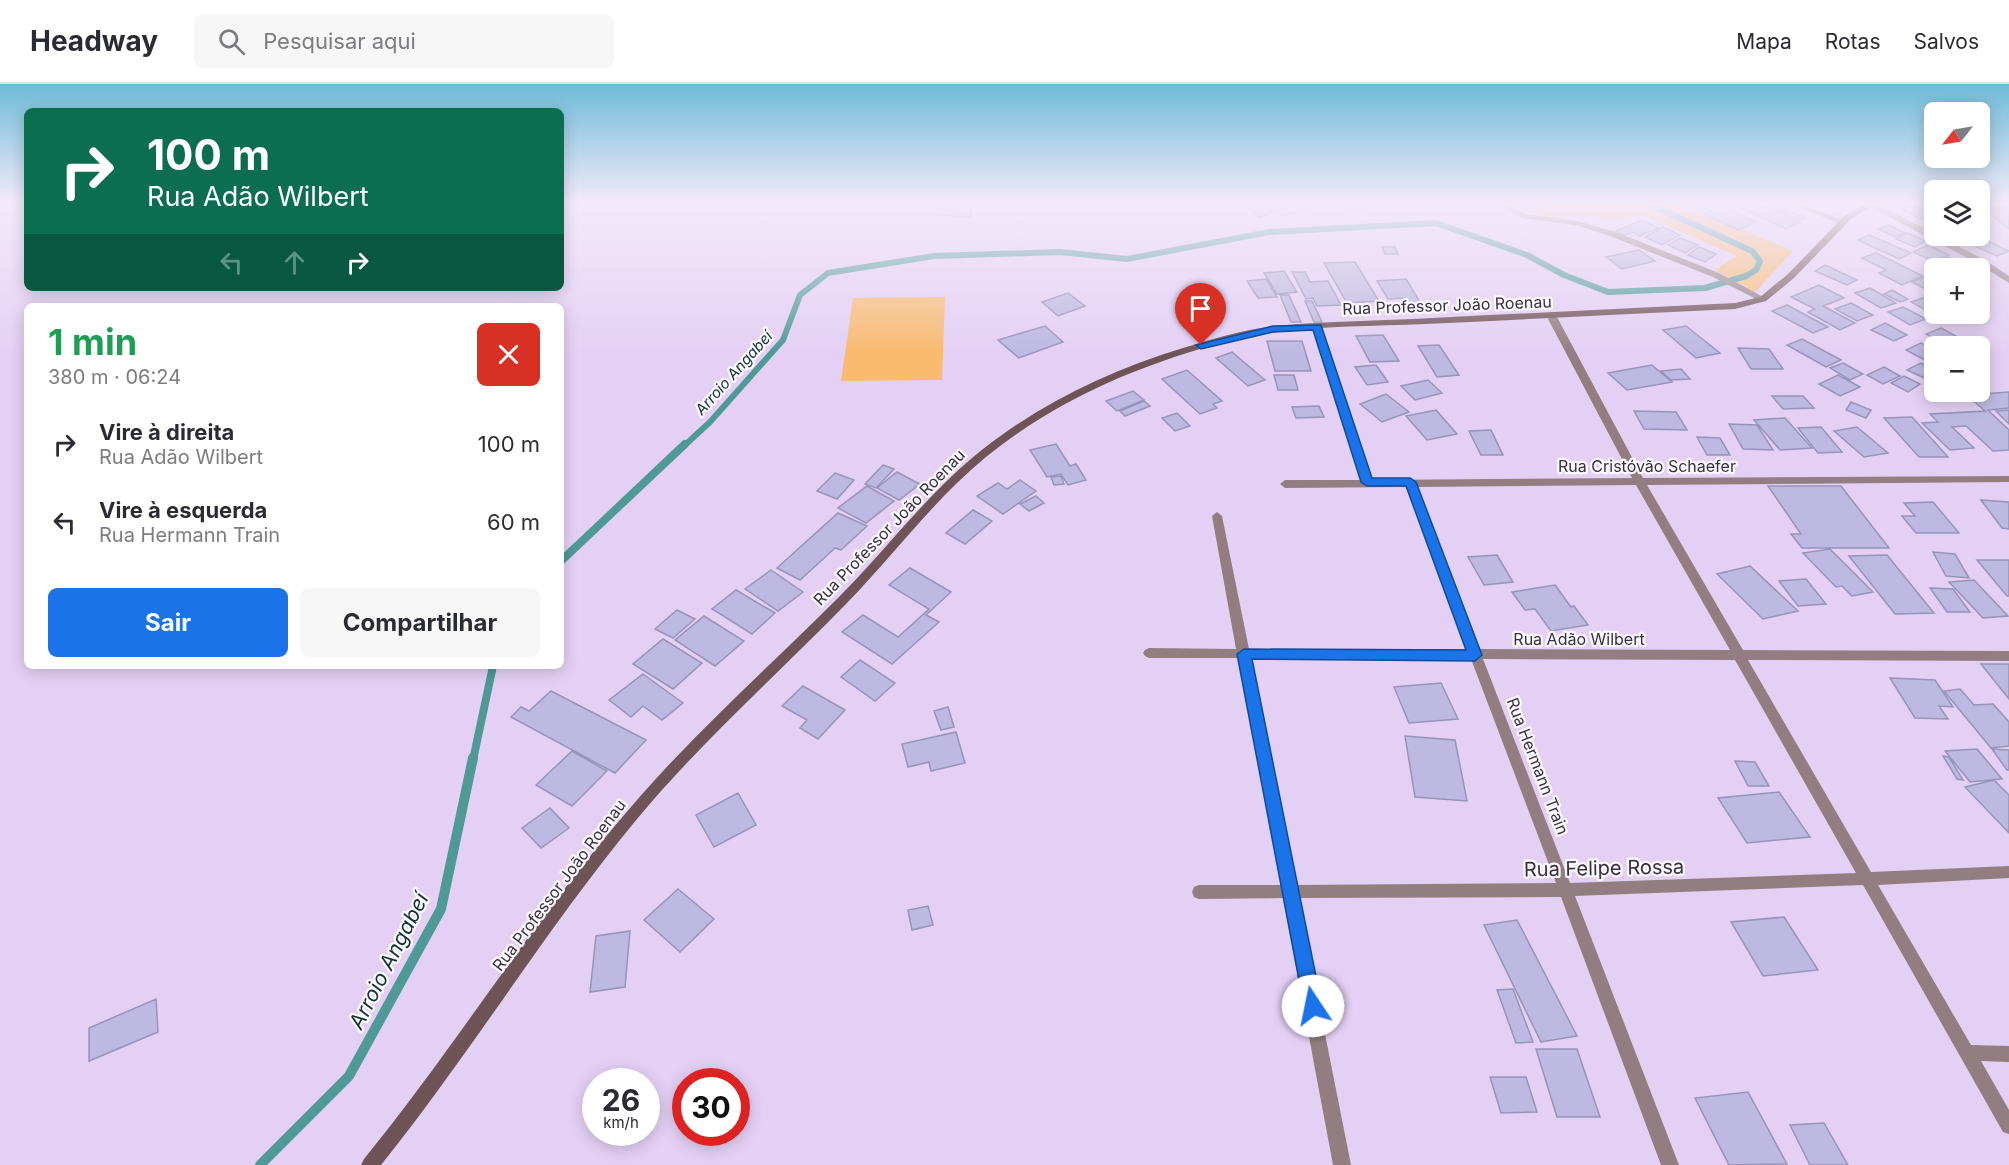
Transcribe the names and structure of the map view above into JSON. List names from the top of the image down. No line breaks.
{"streets":{"street":["Rua Professor João Roenau","Rua Cristóvão Schaefer","Rua Adão Wilbert","Rua Hermann Train","Rua Felipe Rossa"]},"crossings":[["Rua Cristóvão Schaefer","Rua Hermann Train"],["Rua Adão Wilbert","Rua Hermann Train"],["Rua Hermann Train","Rua Felipe Rossa"]],"water":["Arroio Angabeí"],"north":"bottom left","page":{"header":"Headway","search":"Pesquisar aqui","nav":["Mapa","Rotas","Salvos"],"map_buttons":["+","−"],"turn":["100 m","Rua Adão Wilbert"],"heading":["1 min","380 m · 06:24"],"list":[{"name":"Vire à direita","note":"Rua Adão Wilbert","value":"100 m"},{"name":"Vire à esquerda","note":"Rua Hermann Train","value":"60 m"}],"buttons":["Sair","Compartilhar"],"speed":"26 km/h","limit":"30"}}
